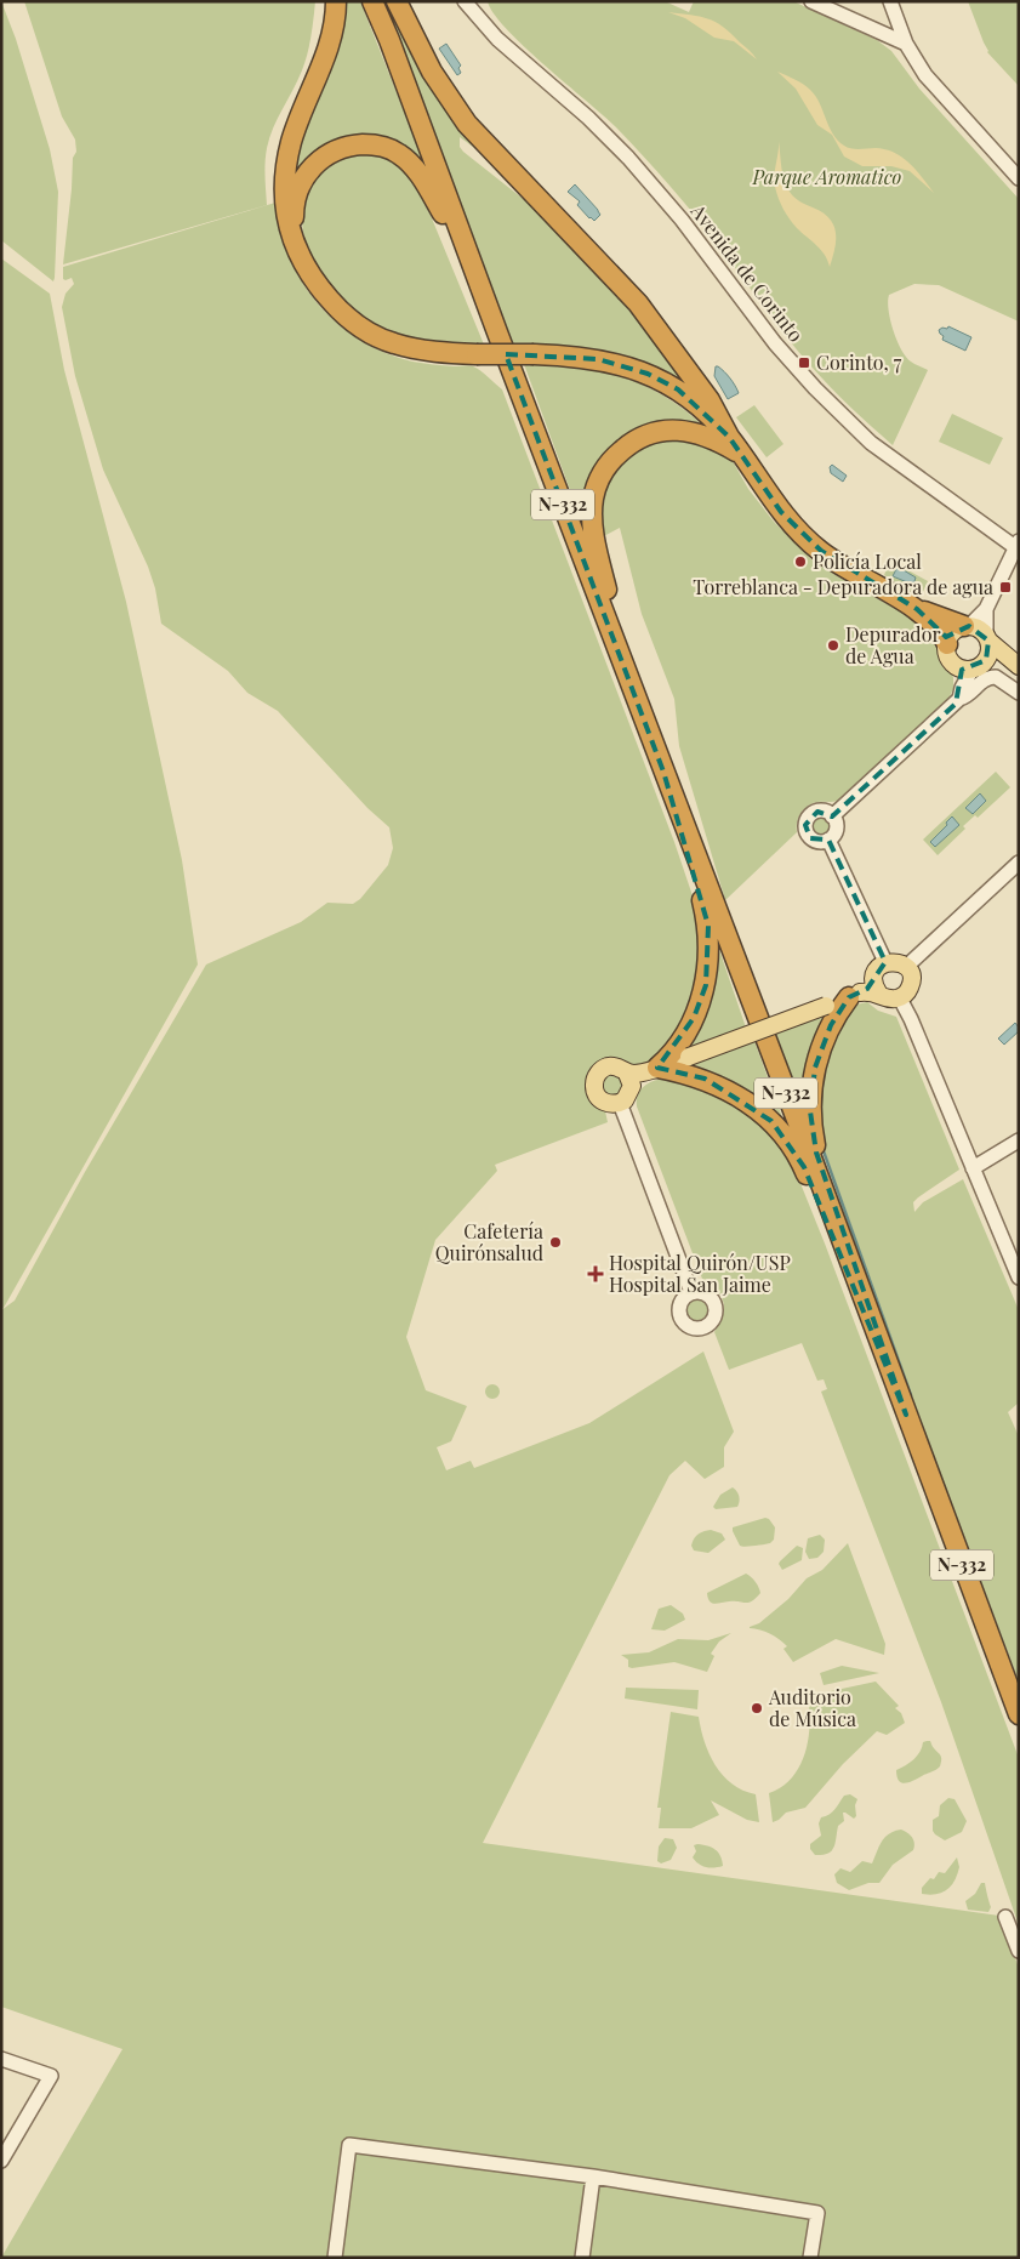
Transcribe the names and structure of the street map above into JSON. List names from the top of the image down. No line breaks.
{"streets":{"highway":["N-332"],"street":["Avenida de Corinto"]},"parks":["Parque Aromatico"],"places":{"transit":["Corinto, 7","Torreblanca - Depuradora de agua"],"other":["Policía Local","Depurador de Agua","Cafetería Quirónsalud","Auditorio de Música"],"health":["Hospital Quirón/USP Hospital San Jaime"]}}
